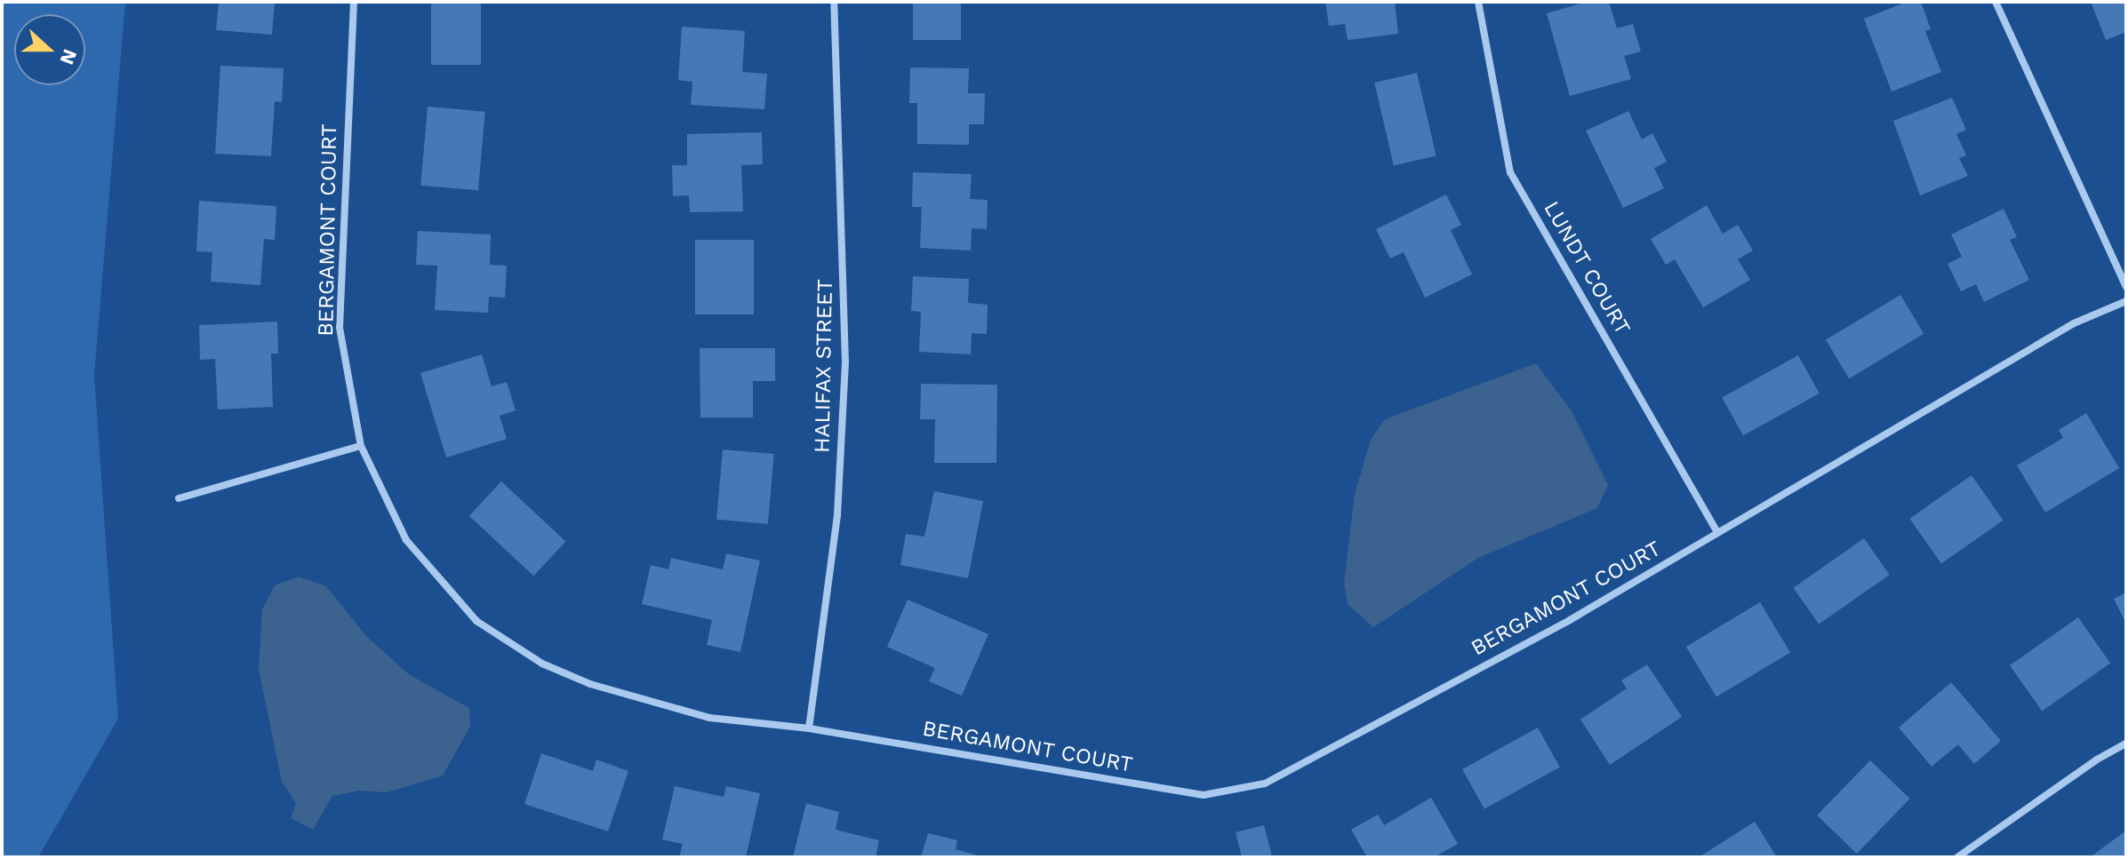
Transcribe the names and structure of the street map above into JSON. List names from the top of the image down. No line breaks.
{"streets":{"street":["BERGAMONT COURT","LUNDT COURT","HALIFAX STREET"]},"crossings":[["BERGAMONT COURT","LUNDT COURT"],["BERGAMONT COURT","HALIFAX STREET"]],"north":"right"}
